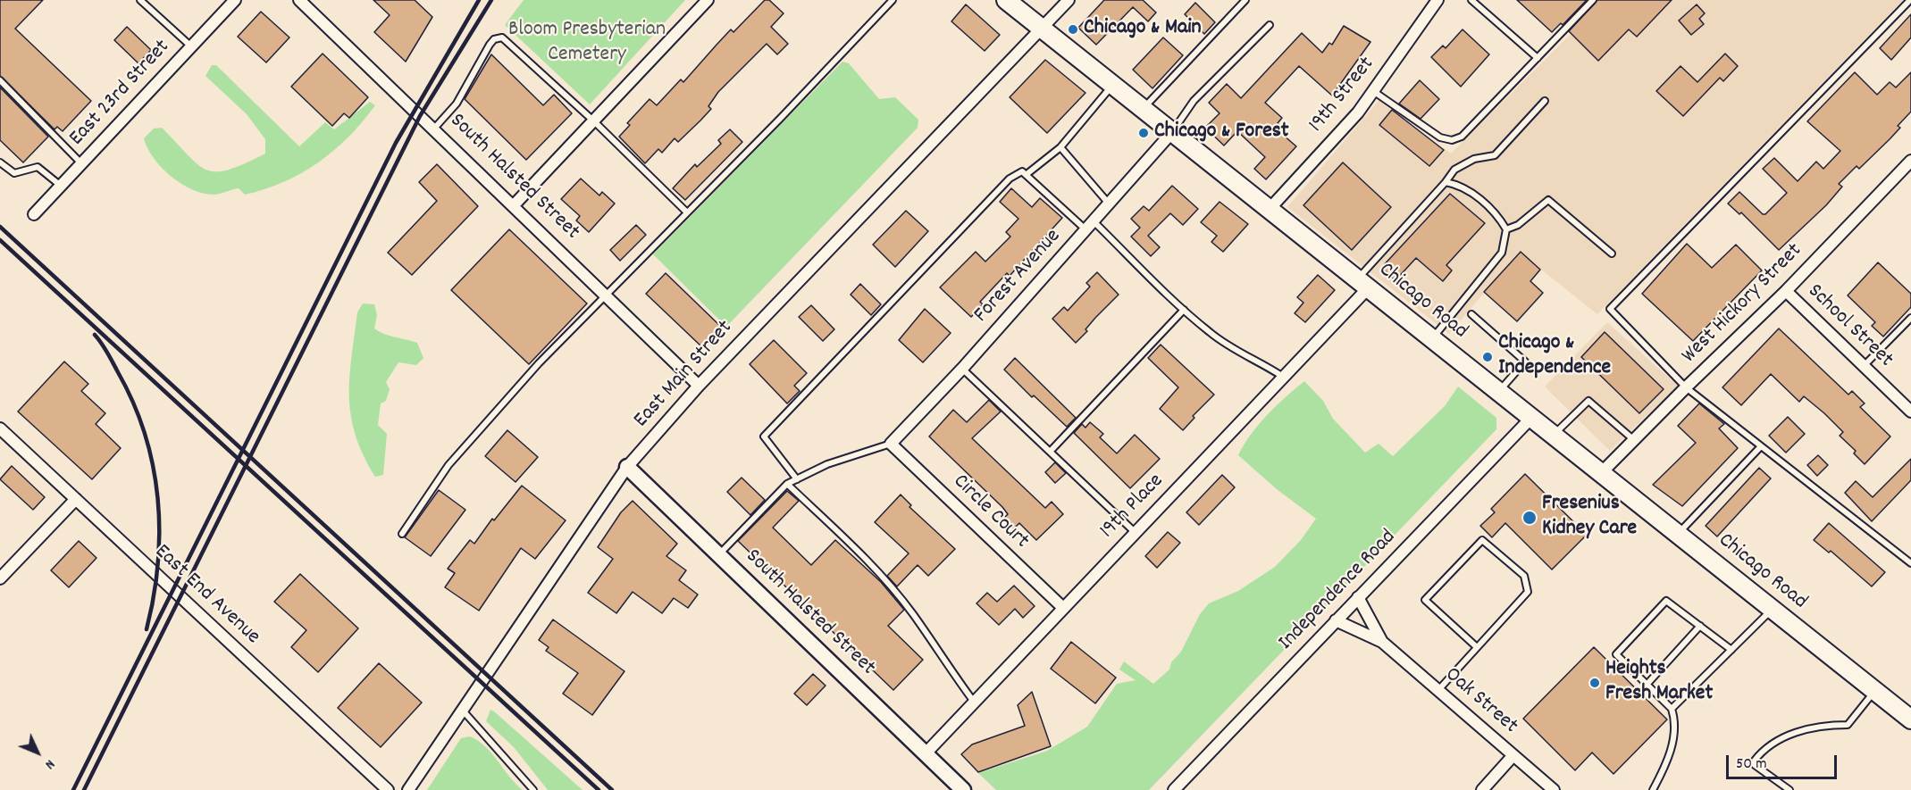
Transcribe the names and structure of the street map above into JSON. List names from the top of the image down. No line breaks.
{"streets":{"main road":["Chicago Road"],"street":["East 23rd Street","19th Street","South Halsted Street","Forest Avenue","West Hickory Street","School Street","East Main Street","19th Place","Circle Court","Independence Road","East End Avenue","Oak Street"]},"crossings":[["19th Street","Chicago Road"],["South Halsted Street","East Main Street"],["South Halsted Street","19th Place"],["Forest Avenue","Chicago Road"],["Forest Avenue","Circle Court"],["Chicago Road","West Hickory Street"],["Chicago Road","East Main Street"],["Chicago Road","19th Place"],["Chicago Road","Independence Road"],["West Hickory Street","School Street"],["19th Place","Circle Court"],["Independence Road","Oak Street"]],"parks":["Bloom Presbyterian Cemetery"],"places":["Chicago & Main","Chicago & Forest","Chicago & Independence","Fresenius Kidney Care","Heights Fresh Market"],"scale_bar":"50 m","north":"bottom right"}
